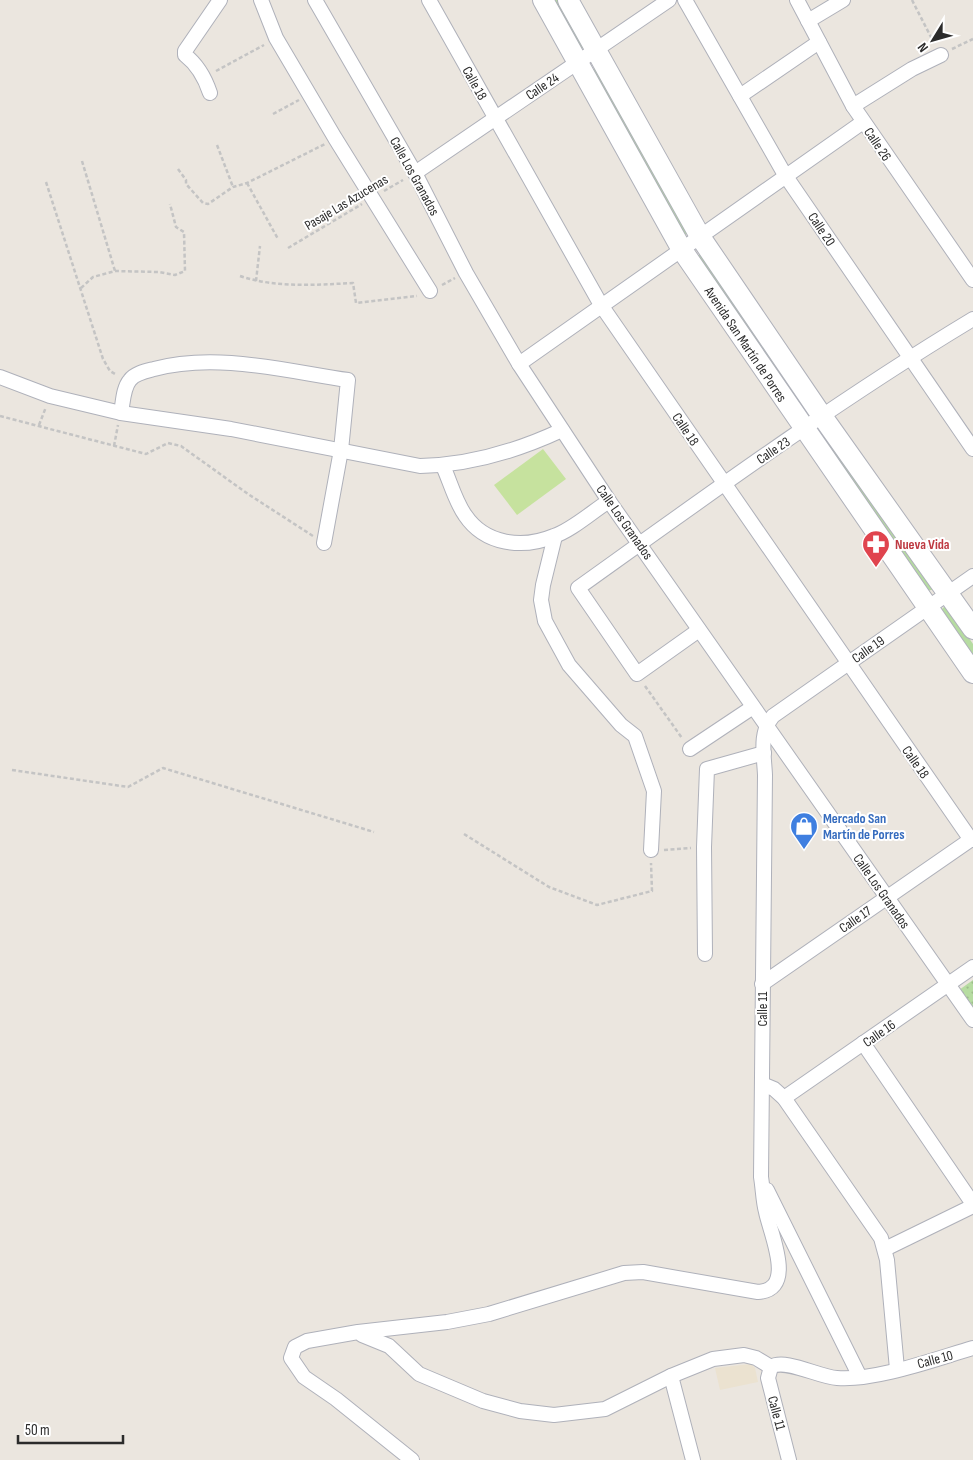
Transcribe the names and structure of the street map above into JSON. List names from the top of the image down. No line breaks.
{"streets":{"main road":["Avenida San Martín de Porres"],"street":["Calle 18","Calle 24","Calle 26","Calle Los Granados","Calle 20","Calle 23","Calle 19","Calle 17","Calle 11","Calle 16","Calle 10"],"path":["Pasaje Las Azucenas"]},"crossings":[["Calle 18","Calle 24"],["Calle 18","Calle 23"],["Calle 18","Calle 19"],["Calle 18","Calle 17"],["Calle 24","Calle Los Granados"],["Calle 24","Pasaje Las Azucenas"],["Calle 24","Avenida San Martín de Porres"],["Calle Los Granados","Pasaje Las Azucenas"],["Calle Los Granados","Calle 23"],["Calle Los Granados","Calle 19"],["Calle Los Granados","Calle 17"],["Calle Los Granados","Calle 11"],["Calle Los Granados","Calle 16"],["Calle 20","Calle 23"],["Avenida San Martín de Porres","Calle 23"],["Avenida San Martín de Porres","Calle 19"],["Calle 19","Calle 11"],["Calle 17","Calle 11"],["Calle 11","Calle 10"]],"places":{"pharmacy":["Nueva Vida"],"shop":["Mercado San Martín de Porres"]},"scale_bar":"50 m","north":"bottom left"}
